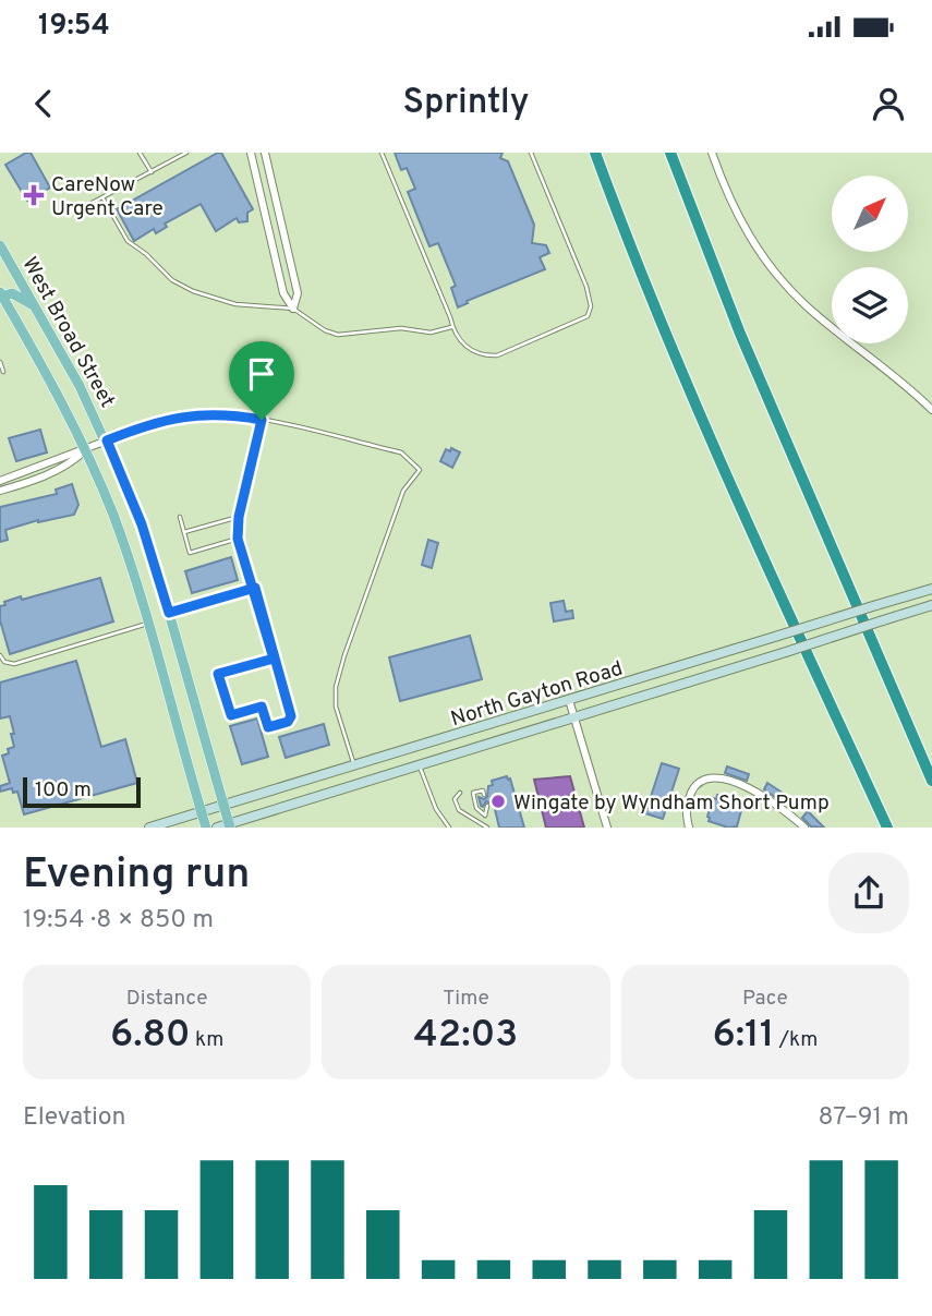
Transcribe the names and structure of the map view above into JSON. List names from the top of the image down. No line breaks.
{"streets":{"main road":["West Broad Street","North Gayton Road"]},"crossings":[["West Broad Street","North Gayton Road"]],"places":{"health":["CareNow Urgent Care"],"other":["Wingate by Wyndham Short Pump"]},"scale_bar":"100 m","north":"top right","page":{"status":"19:54","header":"Sprintly","scale":"100 m","heading":["Evening run","19:54 · 8 × 850 m"],"stats":[["Distance","6.80 km"],["Time","42:03"],["Pace","6:11 /km"]],"chart":["Elevation","87–91 m"]}}
